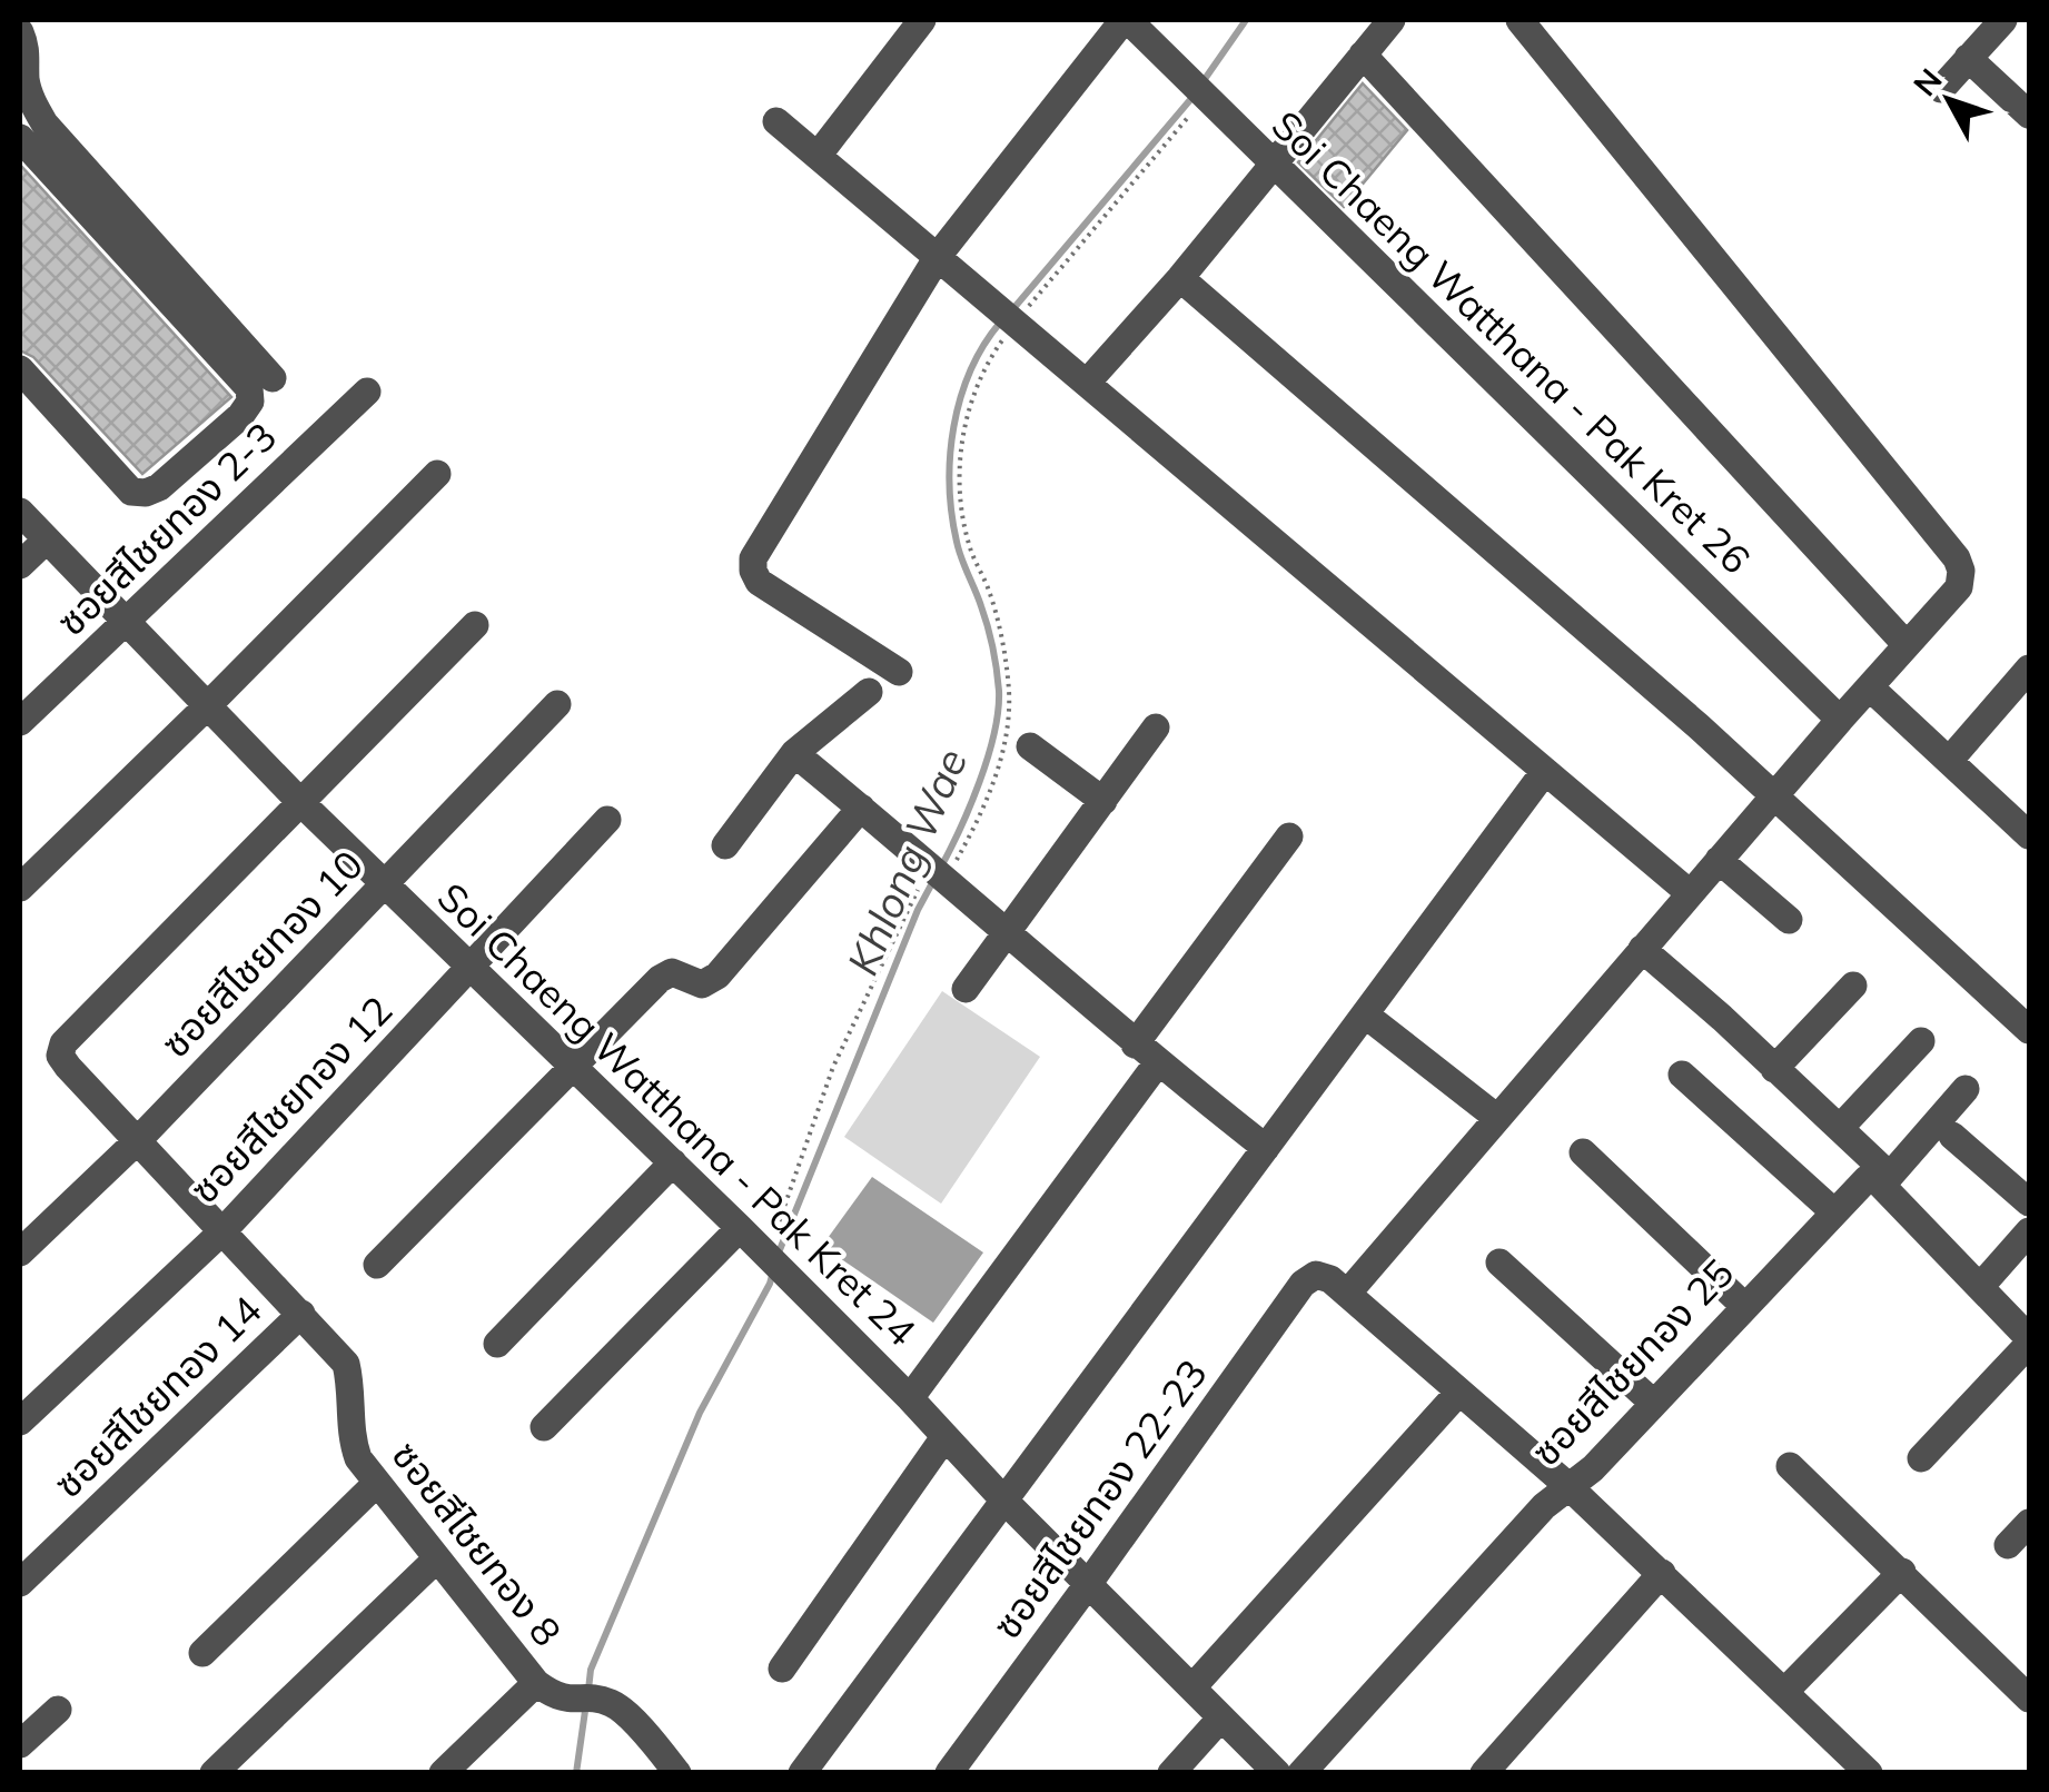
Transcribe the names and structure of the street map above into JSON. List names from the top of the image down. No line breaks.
{"streets":{"street":["Soi Chaeng Watthana - Pak Kret 26","ซอยสีไชยทอง 2-3","ซอยสีไชยทอง 10","ซอยสีไชยทอง 12","Soi Chaeng Watthana - Pak Kret 24","ซอยสีไชยทอง 25","ซอยสีไชยทอง 14","ซอยสีไชยทอง 22-23","ซอยสีไชยทอง 8"]},"crossings":[["ซอยสีไชยทอง 2-3","Soi Chaeng Watthana - Pak Kret 24"],["ซอยสีไชยทอง 10","Soi Chaeng Watthana - Pak Kret 24"],["ซอยสีไชยทอง 10","ซอยสีไชยทอง 8"],["ซอยสีไชยทอง 12","Soi Chaeng Watthana - Pak Kret 24"],["ซอยสีไชยทอง 12","ซอยสีไชยทอง 8"],["Soi Chaeng Watthana - Pak Kret 24","ซอยสีไชยทอง 22-23"],["Soi Chaeng Watthana - Pak Kret 24","ซอยสีไชยทอง 8"],["ซอยสีไชยทอง 14","ซอยสีไชยทอง 8"]],"water":["Khlong Wae"],"north":"top left"}
